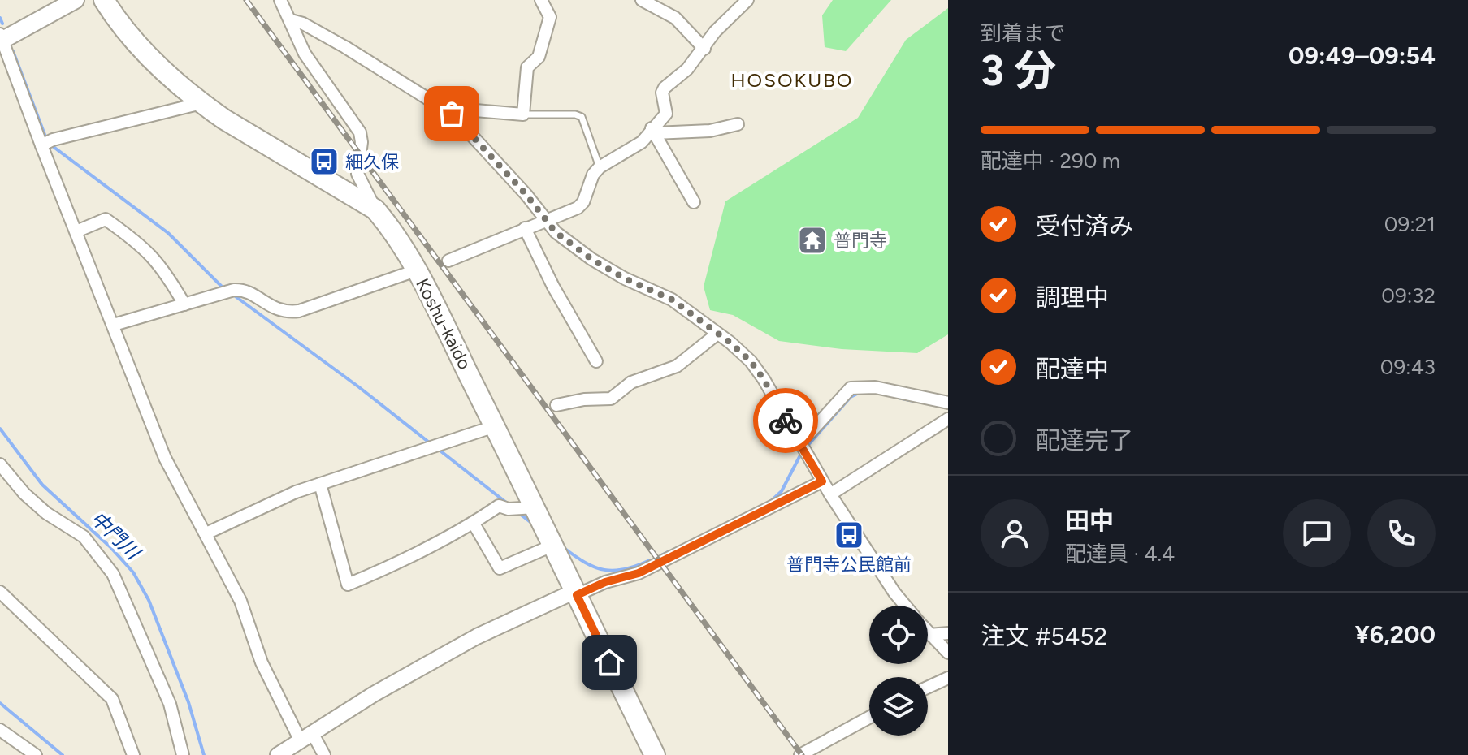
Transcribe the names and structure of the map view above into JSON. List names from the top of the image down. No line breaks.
{"streets":{"highway":["Koshu-kaido"]},"districts":["HOSOKUBO"],"water":["中門川"],"places":{"bus stop":["細久保","普門寺公民館前"],"temple":["普門寺"]},"page":{"heading":["3 分","到着まで","09:49–09:54"],"panel":["田中","配達員 · 4.4","注文 #5452","¥6,200"],"bar":"配達中 · 290 m","list":[["受付済み","09:21"],["調理中","09:32"],["配達中","09:43"],"配達完了"]}}
